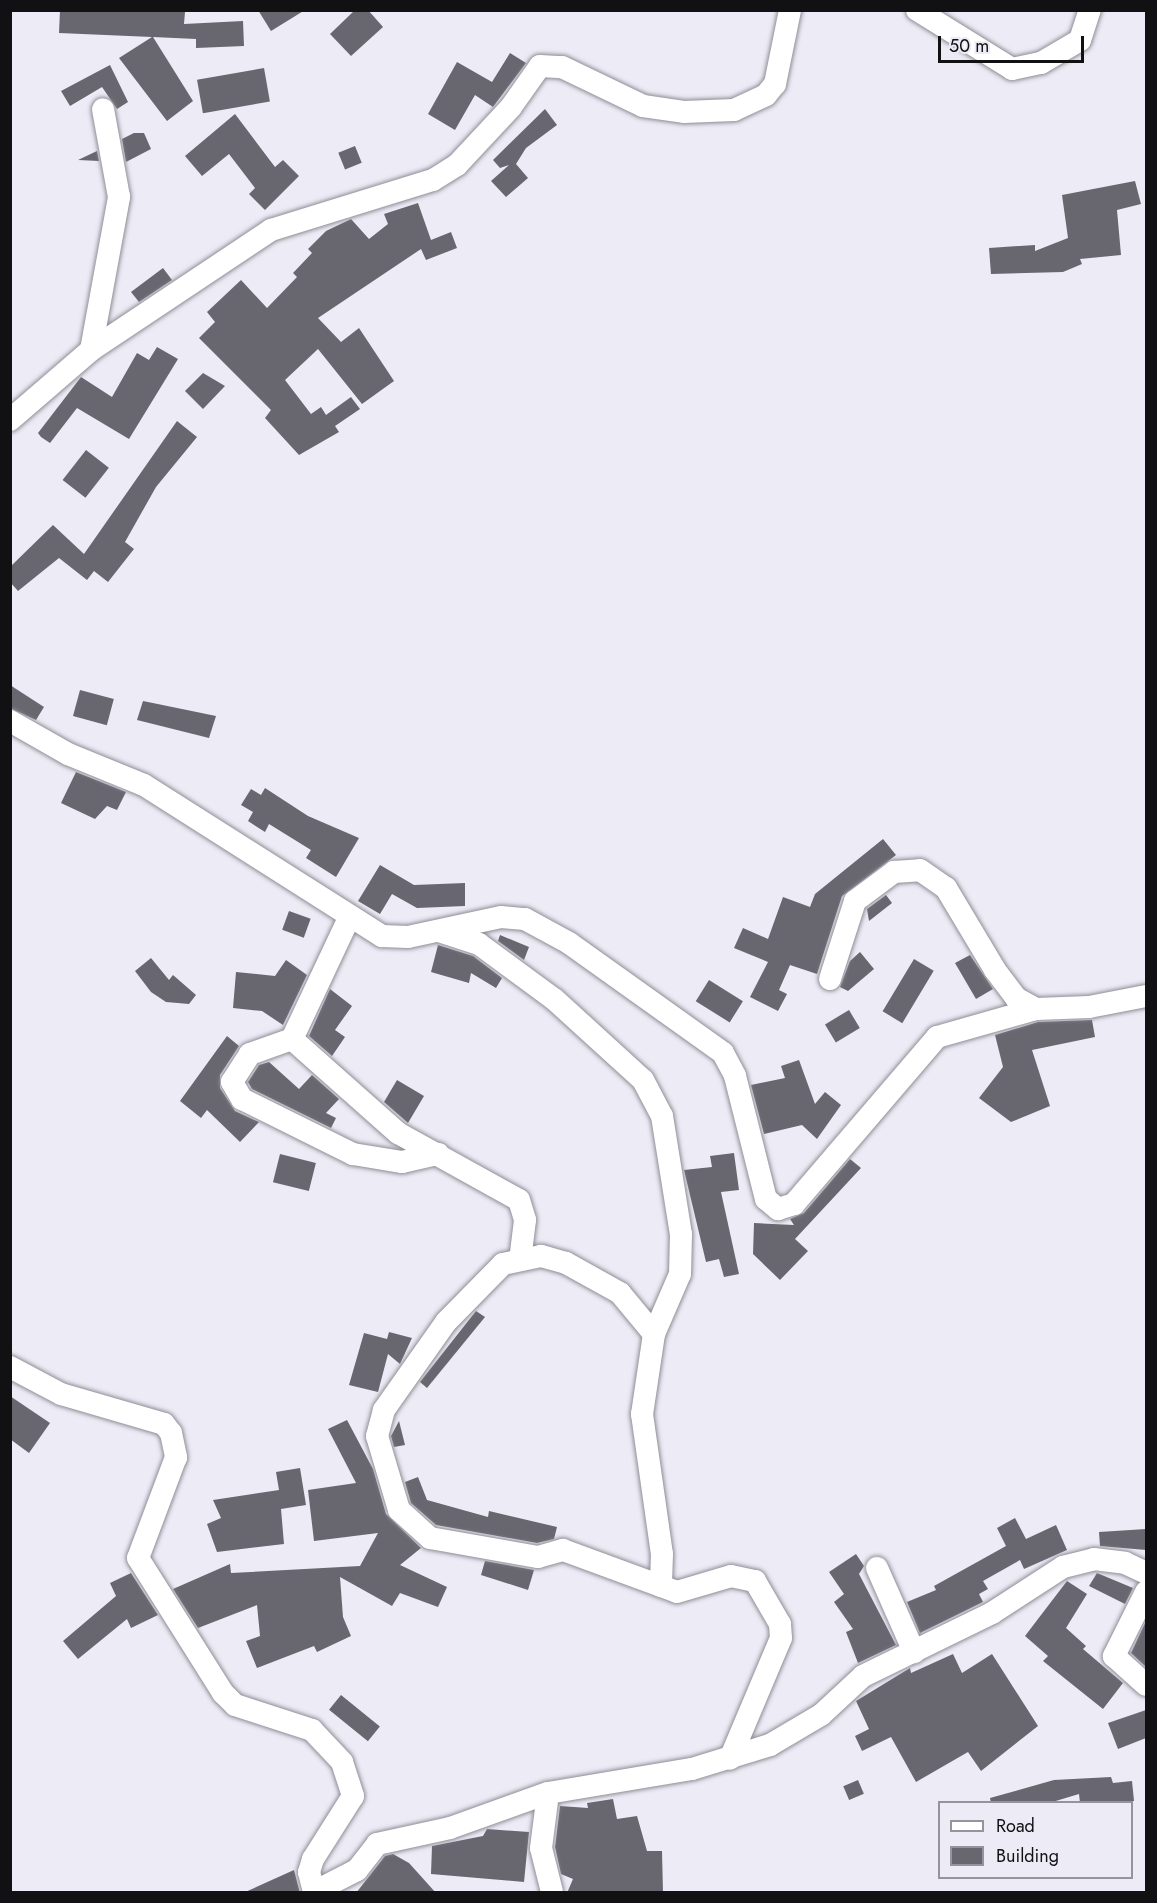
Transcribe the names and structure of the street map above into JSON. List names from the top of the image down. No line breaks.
{"legend":["Road","Building"],"scale_bar":"50 m"}
